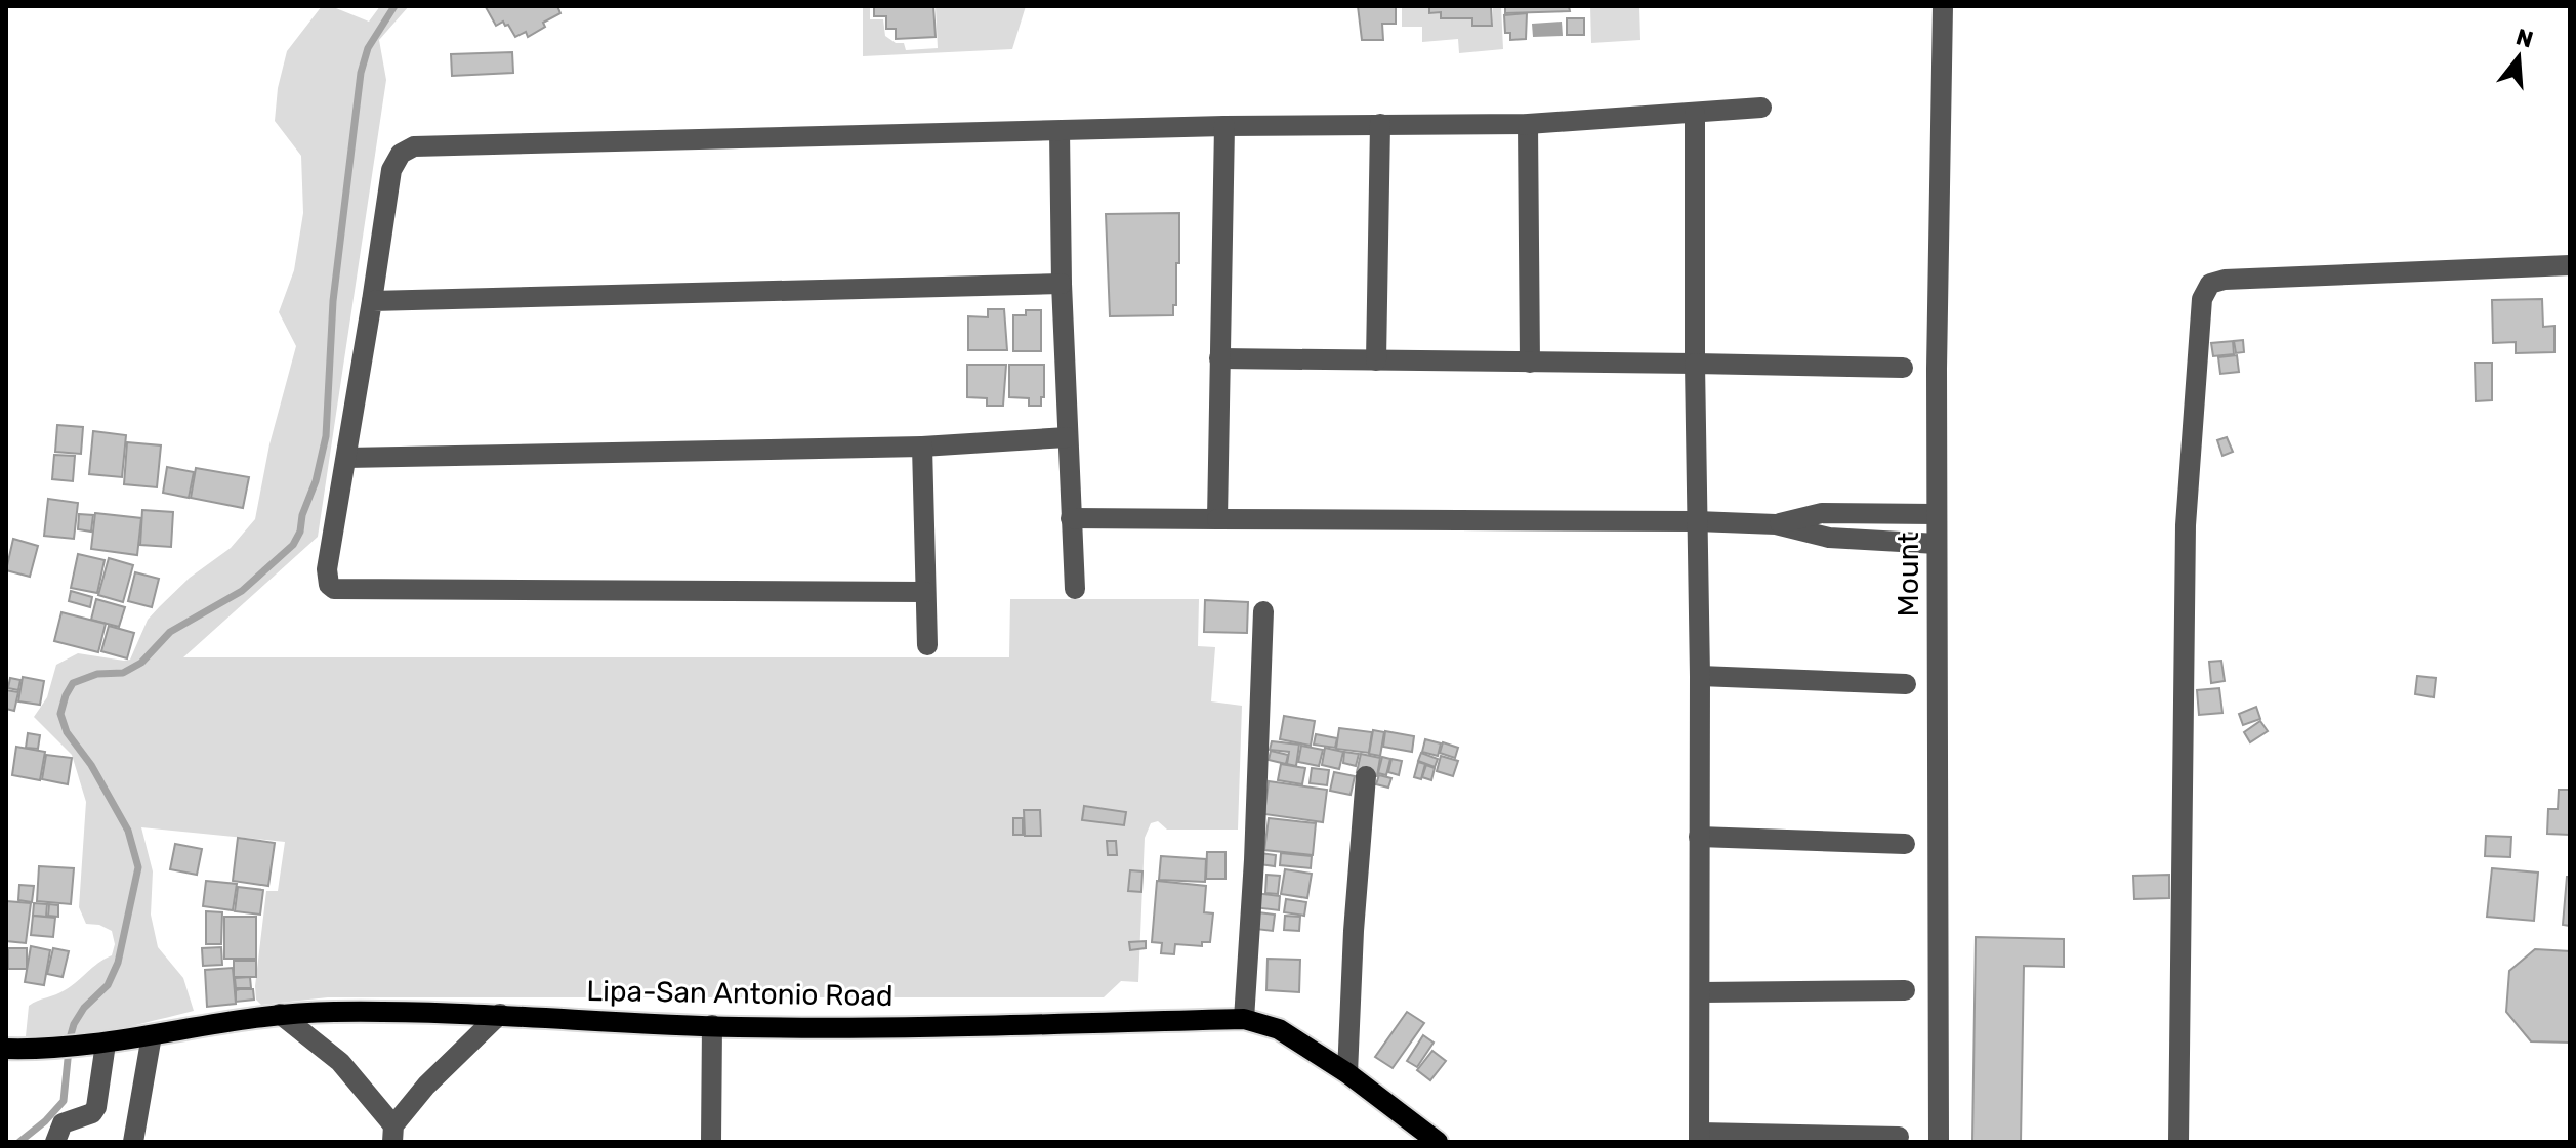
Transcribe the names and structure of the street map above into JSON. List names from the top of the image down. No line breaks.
{"streets":{"main road":["Lipa-San Antonio Road"],"street":["Mount"]},"north":"top"}
